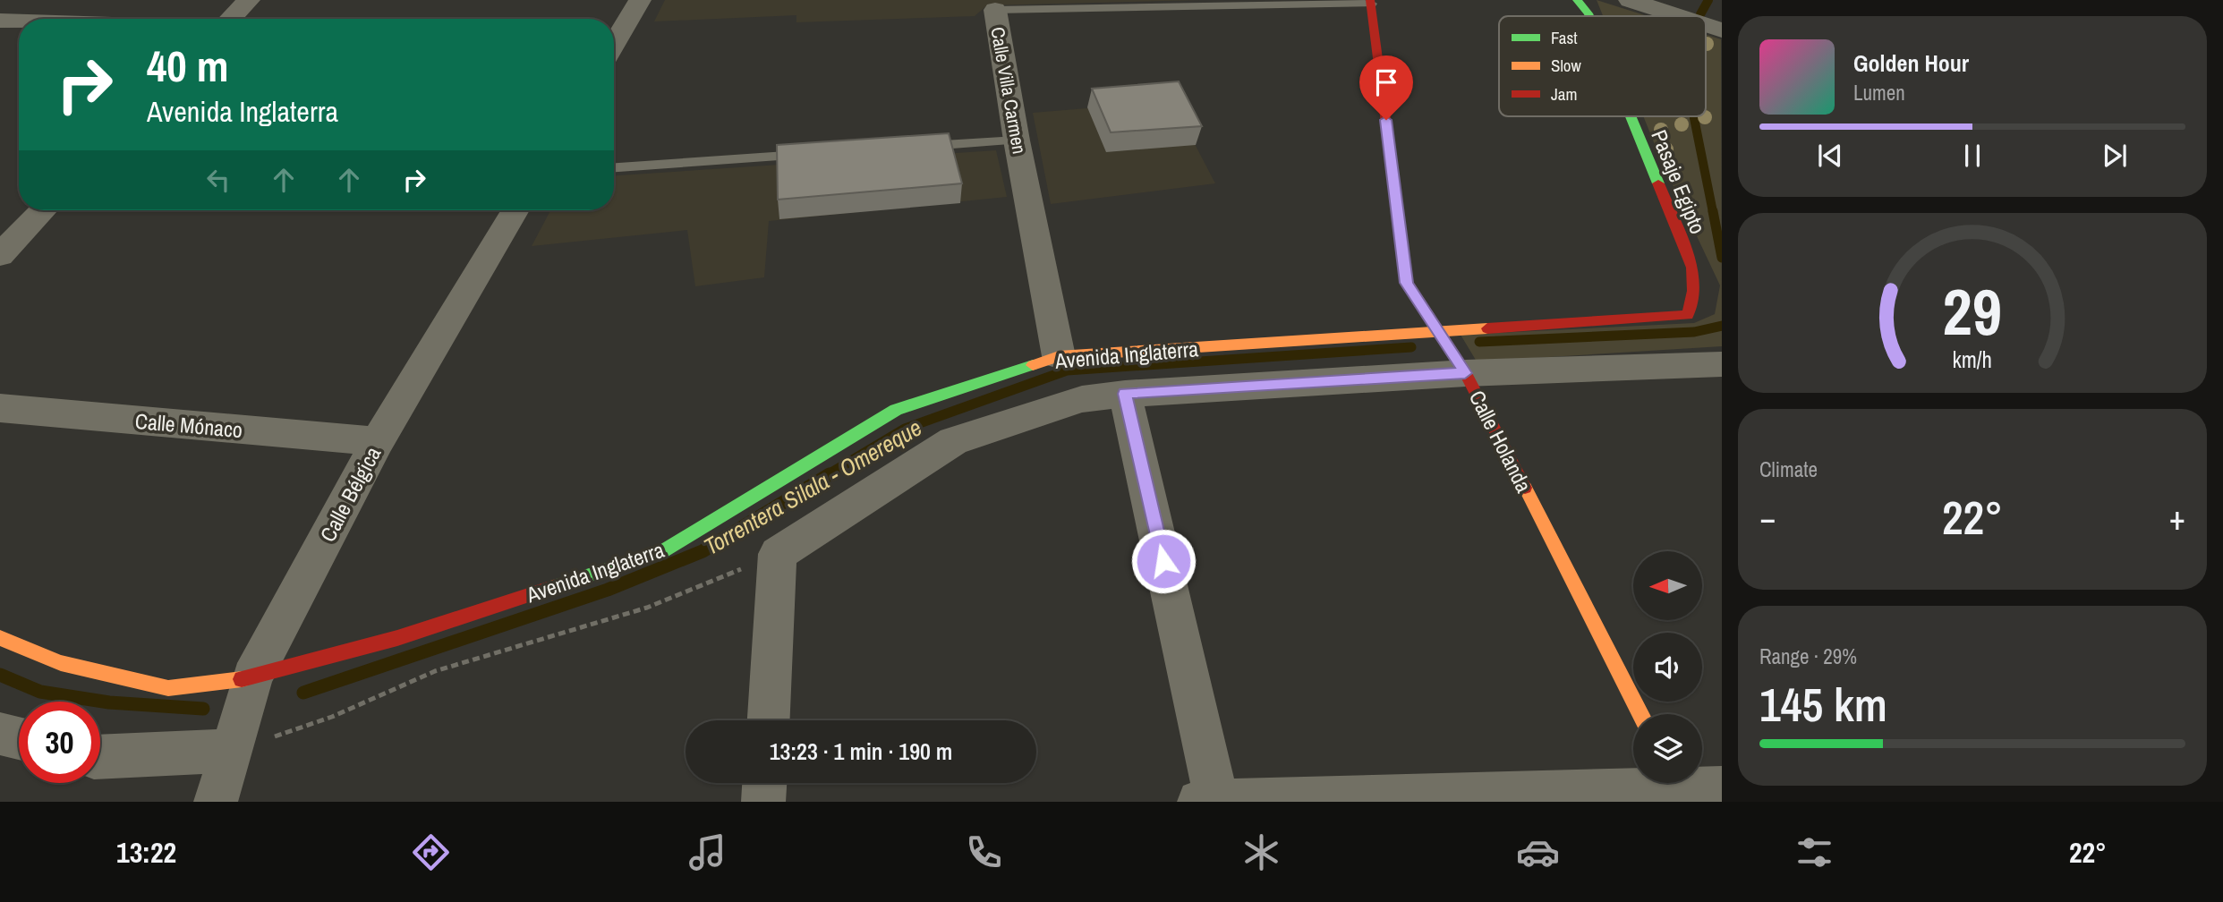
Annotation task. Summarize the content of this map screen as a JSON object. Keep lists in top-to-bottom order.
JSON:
{
  "streets": {
    "street": [
      "Calle Villa Carmen",
      "Pasaje Egipto",
      "Avenida Inglaterra",
      "Calle Mónaco",
      "Calle Holanda",
      "Calle Bélgica"
    ]
  },
  "crossings": [
    ["Calle Villa Carmen", "Avenida Inglaterra"],
    ["Calle Villa Carmen", "Calle Holanda"],
    ["Pasaje Egipto", "Avenida Inglaterra"],
    ["Avenida Inglaterra", "Calle Holanda"],
    ["Avenida Inglaterra", "Calle Bélgica"],
    ["Calle Mónaco", "Calle Bélgica"]
  ],
  "water": ["Torrentera Silala - Omereque"],
  "legend": ["Fast", "Slow", "Jam"],
  "north": "left",
  "page": {
    "turn": ["40 m", "Avenida Inglaterra"],
    "song": ["Golden Hour", "Lumen"],
    "tile": [
      "Climate",
      ["Range · 29%", "145 km"]
    ],
    "heat": ["−", "22°", "+"],
    "limit": "30",
    "trip": "13:23 · 1 min · 190 m",
    "tabs": ["13:22", "22°"],
    "gauge": ["29", "km/h"]
  }
}
